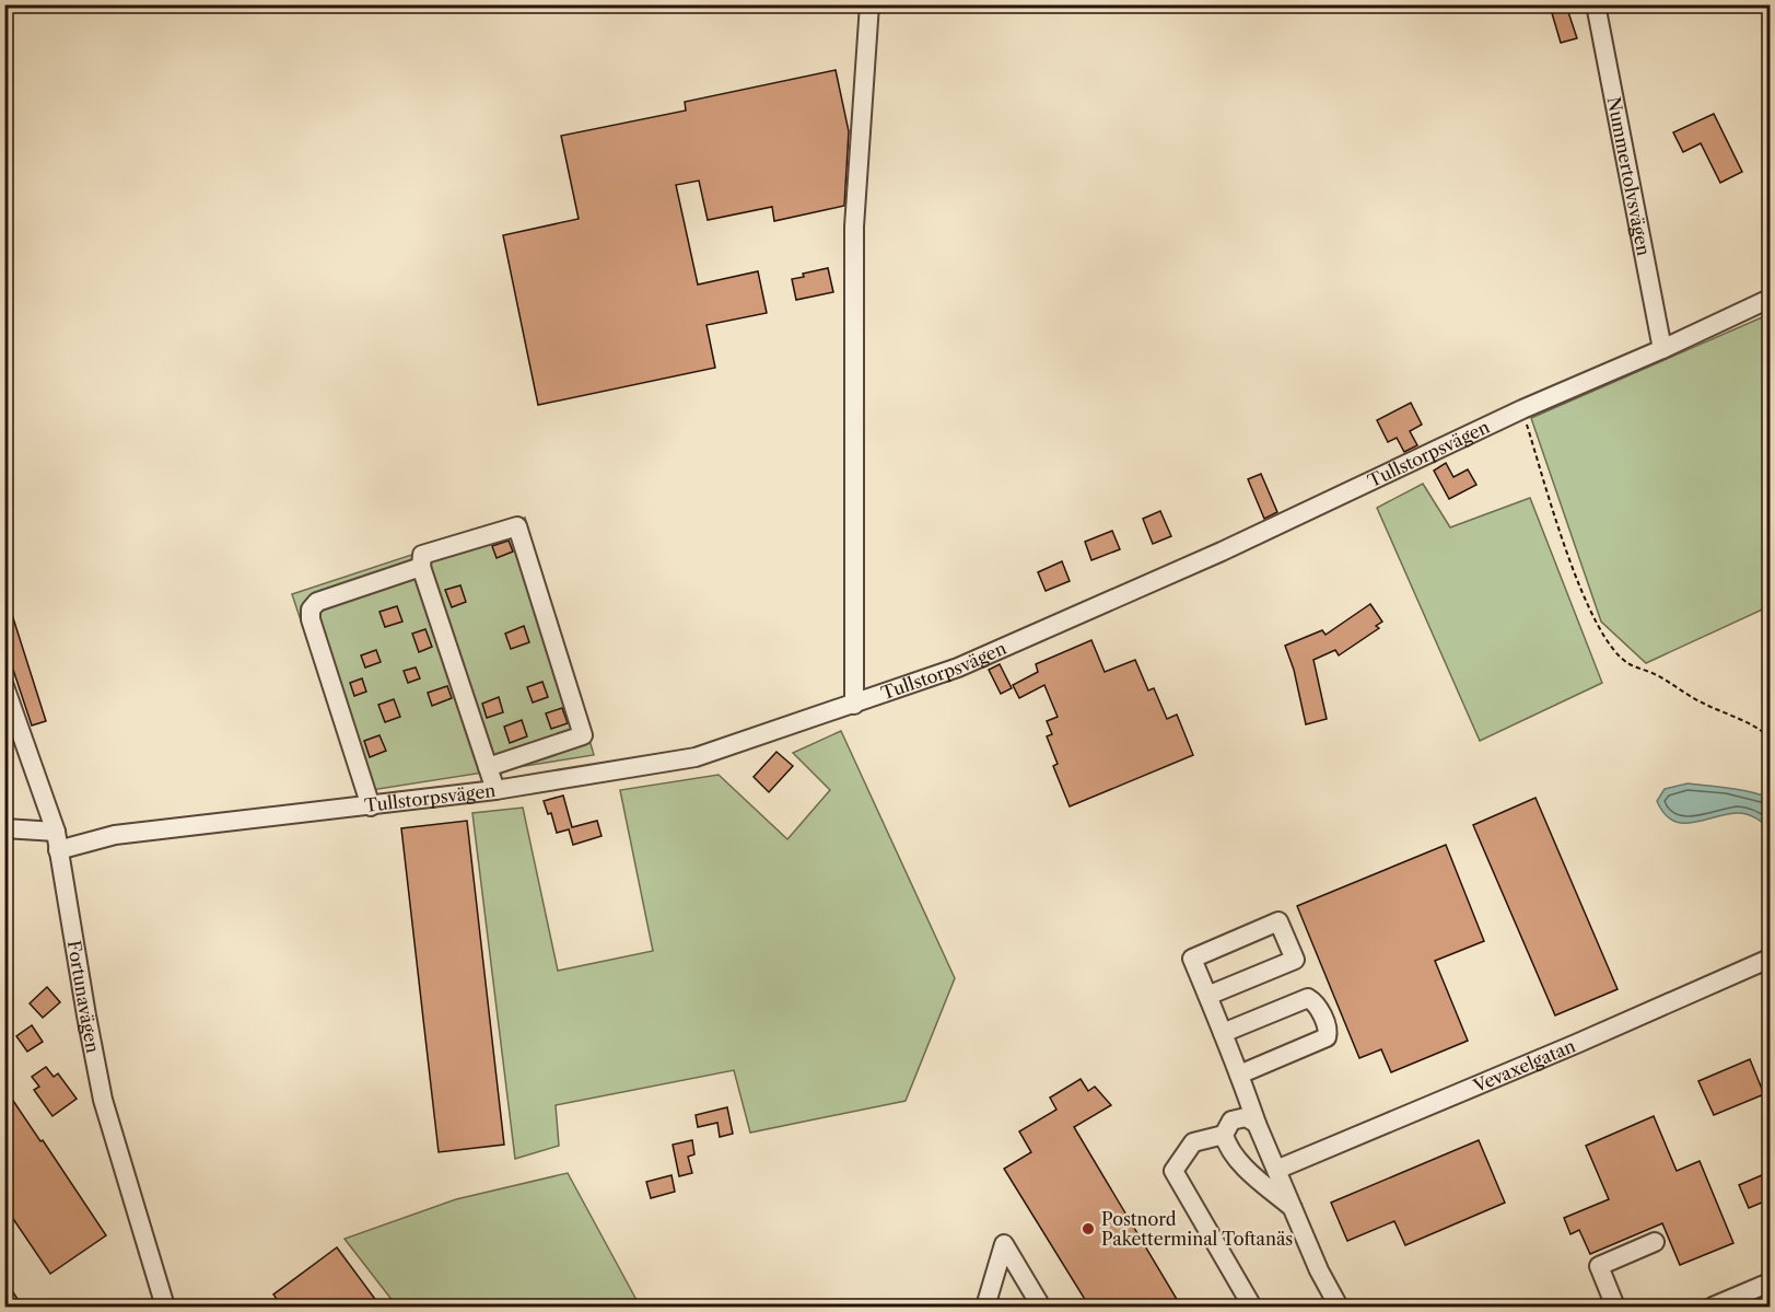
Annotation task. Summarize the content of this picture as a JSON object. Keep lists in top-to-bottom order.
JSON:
{
  "streets": {
    "street": [
      "Nummertolvsvägen",
      "Tullstorpsvägen",
      "Fortunavägen",
      "Vevaxelgatan"
    ]
  },
  "crossings": [
    ["Nummertolvsvägen", "Tullstorpsvägen"],
    ["Tullstorpsvägen", "Fortunavägen"]
  ],
  "places": ["Postnord Paketterminal Toftanäs"]
}
